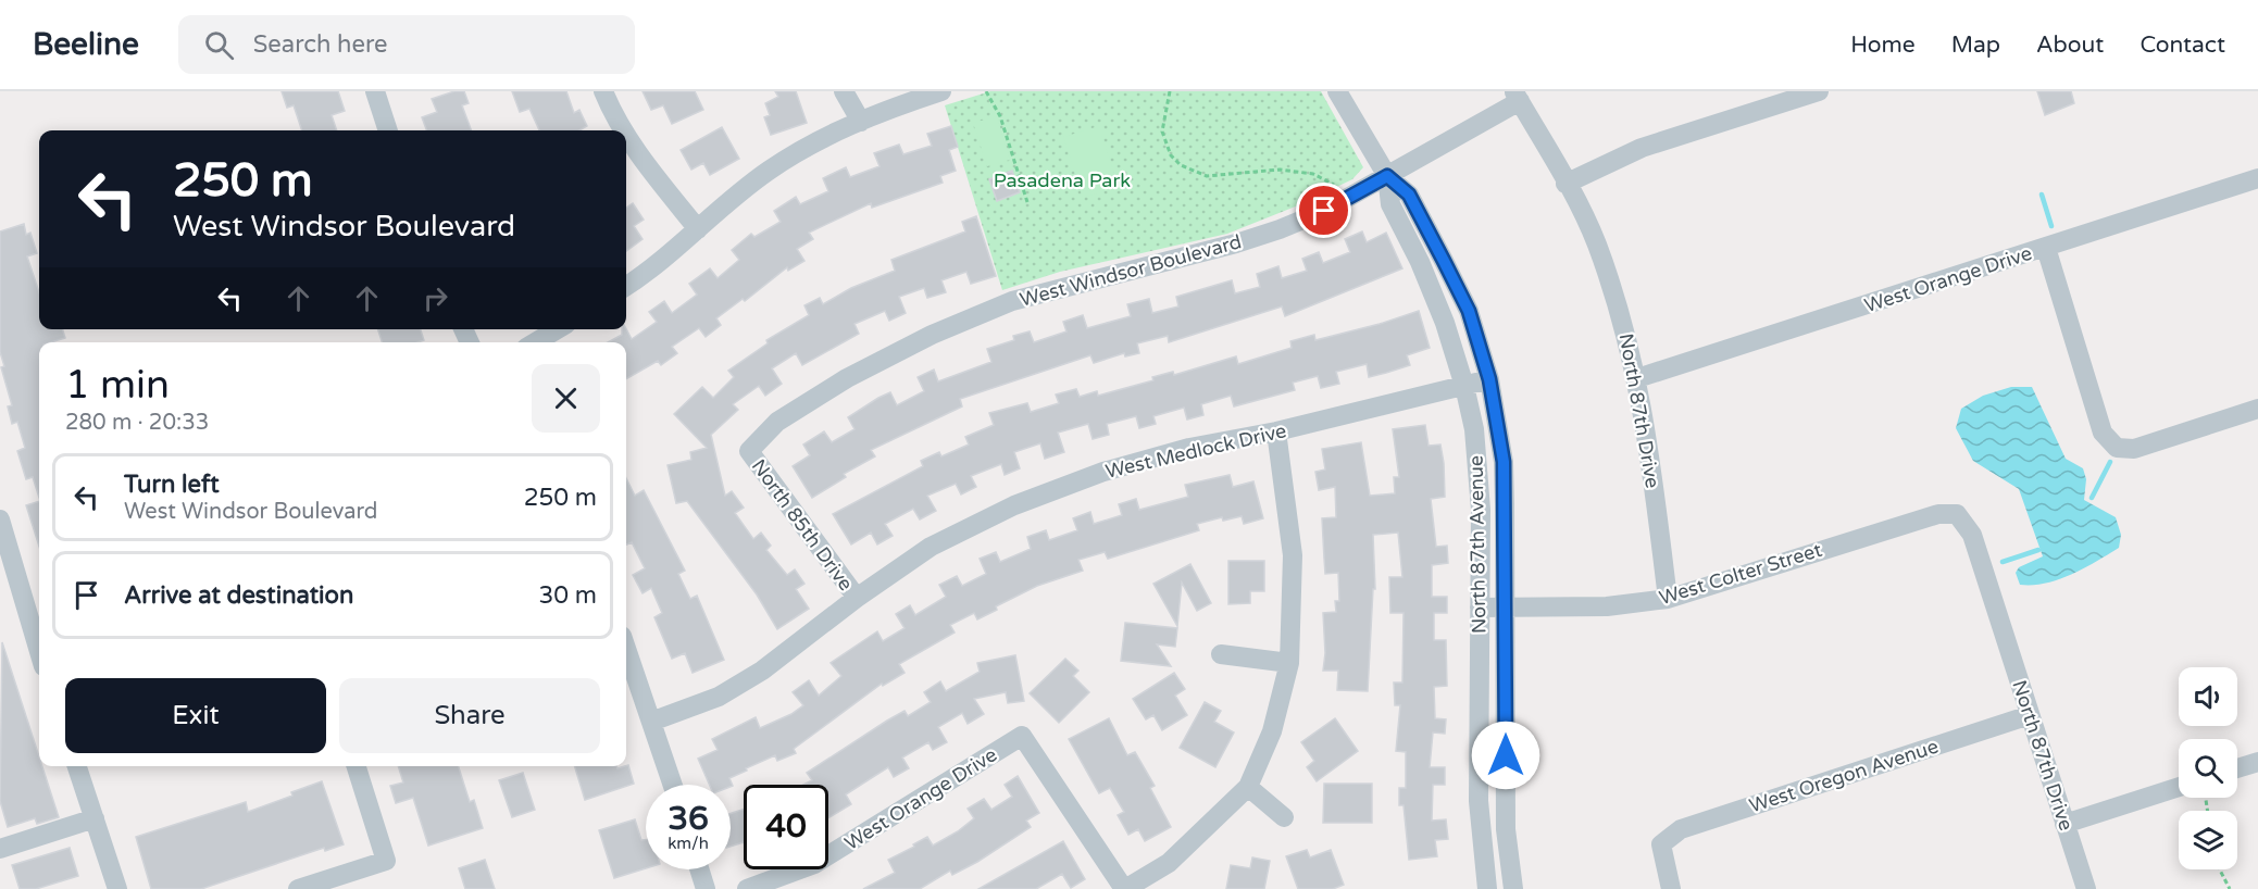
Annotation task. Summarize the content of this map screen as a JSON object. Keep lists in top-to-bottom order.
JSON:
{
  "streets": {
    "street": [
      "West Windsor Boulevard",
      "West Orange Drive",
      "North 87th Drive",
      "West Medlock Drive",
      "North 85th Drive",
      "North 87th Avenue",
      "West Colter Street",
      "West Oregon Avenue"
    ]
  },
  "crossings": [
    ["West Windsor Boulevard", "North 87th Drive"],
    ["West Windsor Boulevard", "North 85th Drive"],
    ["West Windsor Boulevard", "North 87th Avenue"],
    ["West Orange Drive", "North 87th Drive"],
    ["North 87th Drive", "West Colter Street"],
    ["North 87th Drive", "West Oregon Avenue"],
    ["West Medlock Drive", "North 85th Drive"],
    ["West Medlock Drive", "North 87th Avenue"],
    ["North 87th Avenue", "West Colter Street"]
  ],
  "parks": ["Pasadena Park"],
  "page": {
    "header": "Beeline",
    "search": "Search here",
    "nav": [
      "Home",
      "Map",
      "About",
      "Contact"
    ],
    "turn": ["250 m", "West Windsor Boulevard"],
    "heading": ["1 min", "280 m · 20:33"],
    "list": [
      {
        "name": "Turn left",
        "note": "West Windsor Boulevard",
        "value": "250 m"
      },
      {
        "name": "Arrive at destination",
        "value": "30 m"
      }
    ],
    "buttons": ["Exit", "Share"],
    "speed": "36 km/h",
    "limit": "40"
  }
}
